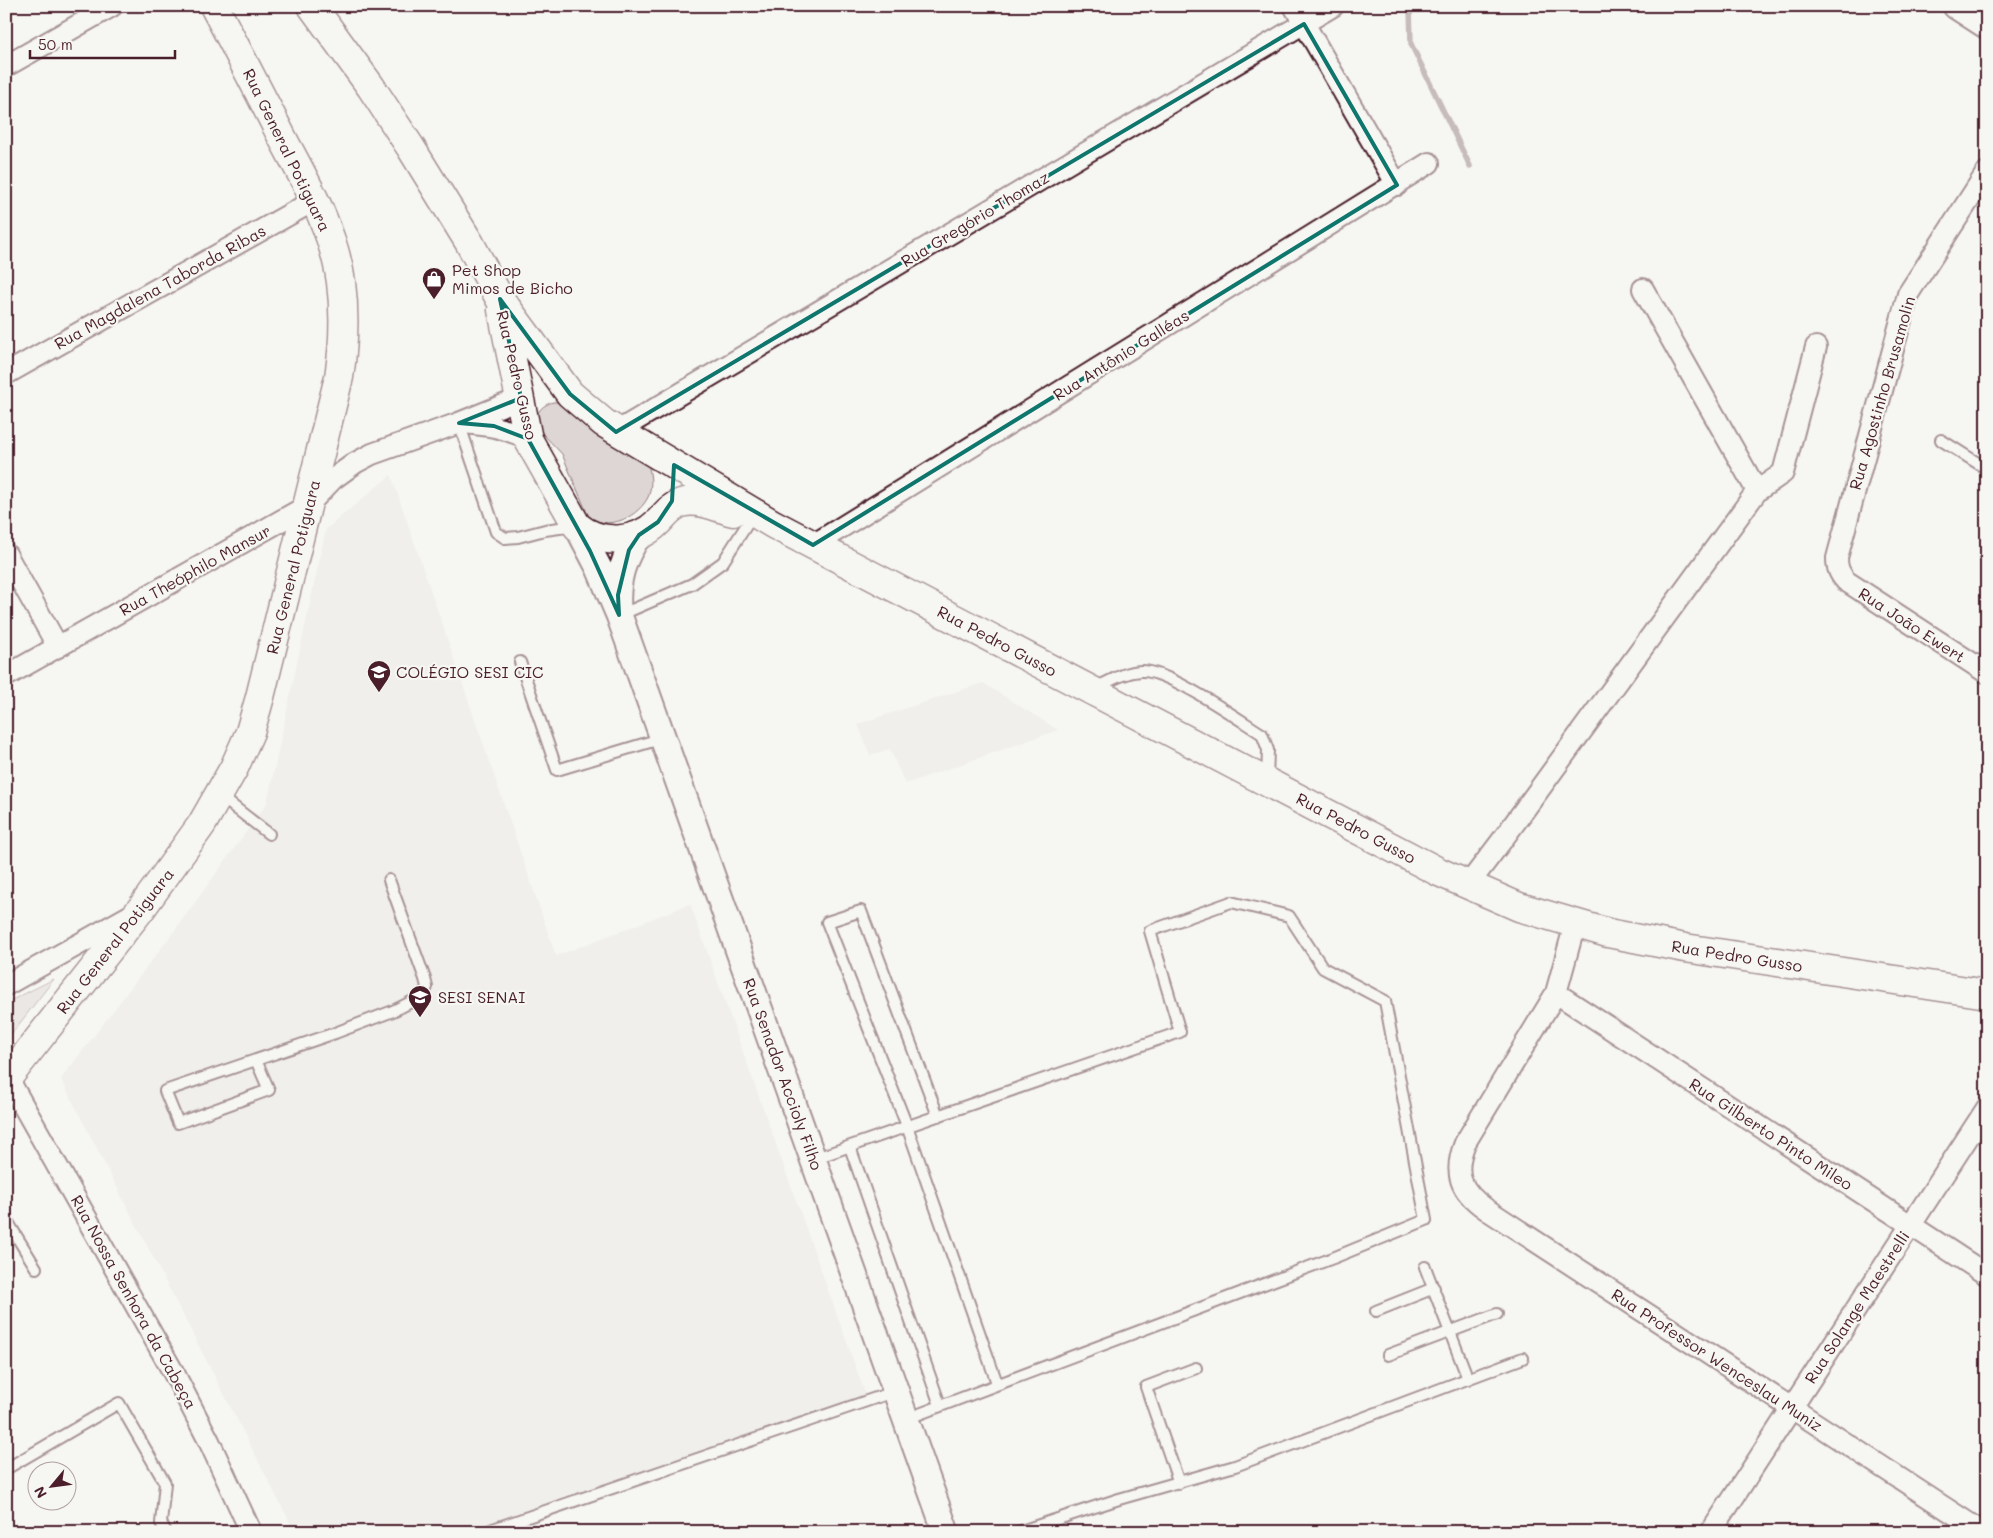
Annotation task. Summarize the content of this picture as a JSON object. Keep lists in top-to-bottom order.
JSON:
{
  "streets": {
    "main road": ["Rua General Potiguara", "Rua Pedro Gusso"],
    "street": [
      "Rua Gregório Thomaz",
      "Rua Magdalena Taborda Ribas",
      "Rua Antônio Galléas",
      "Rua Agostinho Brusamolin",
      "Rua Theóphilo Mansur",
      "Rua João Ewert",
      "Rua Senador Accioly Filho",
      "Rua Gilberto Pinto Mileo",
      "Rua Nossa Senhora da Cabeça",
      "Rua Solange Maestrelli",
      "Rua Professor Wenceslau Muniz"
    ]
  },
  "crossings": [
    ["Rua General Potiguara", "Rua Magdalena Taborda Ribas"],
    ["Rua General Potiguara", "Rua Theóphilo Mansur"],
    ["Rua General Potiguara", "Rua Nossa Senhora da Cabeça"],
    ["Rua Gregório Thomaz", "Rua Pedro Gusso"],
    ["Rua Antônio Galléas", "Rua Pedro Gusso"],
    ["Rua Pedro Gusso", "Rua Theóphilo Mansur"],
    ["Rua Pedro Gusso", "Rua Senador Accioly Filho"],
    ["Rua Agostinho Brusamolin", "Rua João Ewert"],
    ["Rua Gilberto Pinto Mileo", "Rua Solange Maestrelli"],
    ["Rua Gilberto Pinto Mileo", "Rua Professor Wenceslau Muniz"],
    ["Rua Solange Maestrelli", "Rua Professor Wenceslau Muniz"]
  ],
  "places": {
    "shop": ["Pet Shop Mimos de Bicho"],
    "school or university": ["COLÉGIO SESI CIC", "SESI SENAI"]
  },
  "scale_bar": "50 m",
  "north": "bottom left"
}
